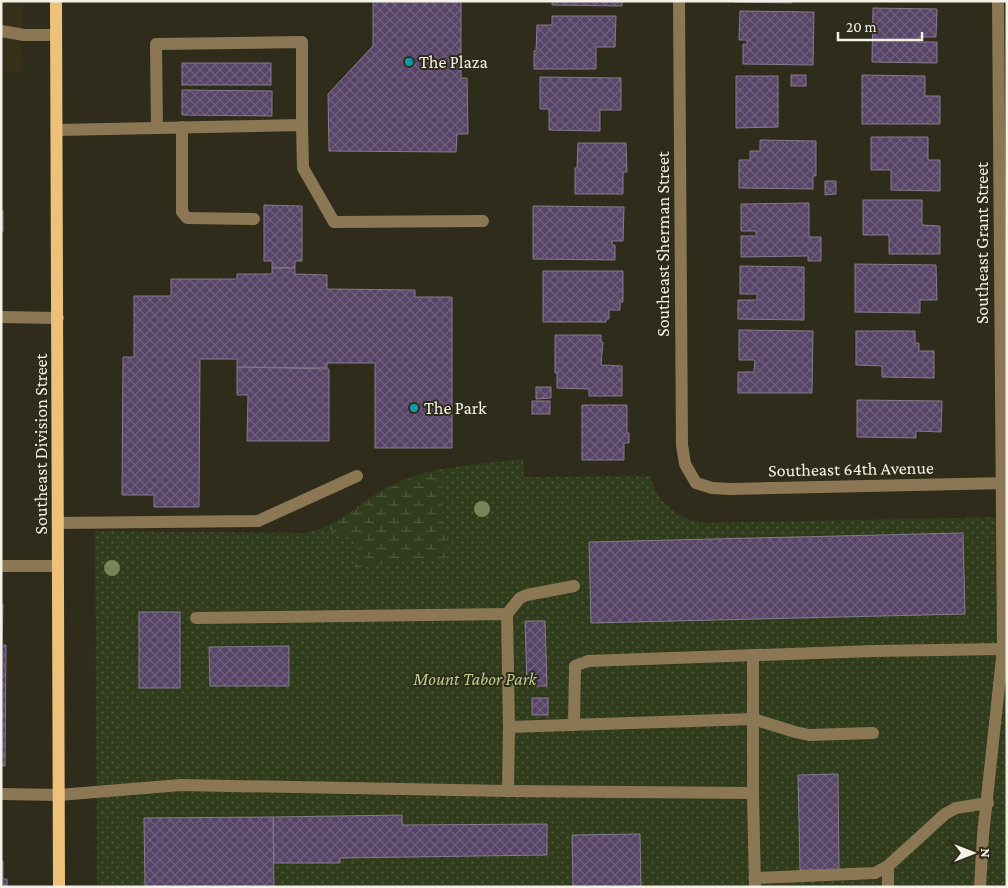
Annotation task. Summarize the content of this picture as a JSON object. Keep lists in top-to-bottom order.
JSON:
{
  "streets": {
    "main road": ["Southeast Division Street"],
    "street": ["Southeast Grant Street", "Southeast Sherman Street", "Southeast 64th Avenue"]
  },
  "crossings": [
    ["Southeast Grant Street", "Southeast 64th Avenue"],
    ["Southeast Sherman Street", "Southeast 64th Avenue"]
  ],
  "parks": ["Mount Tabor Park"],
  "places": ["The Plaza", "The Park"],
  "scale_bar": "20 m",
  "north": "right"
}
